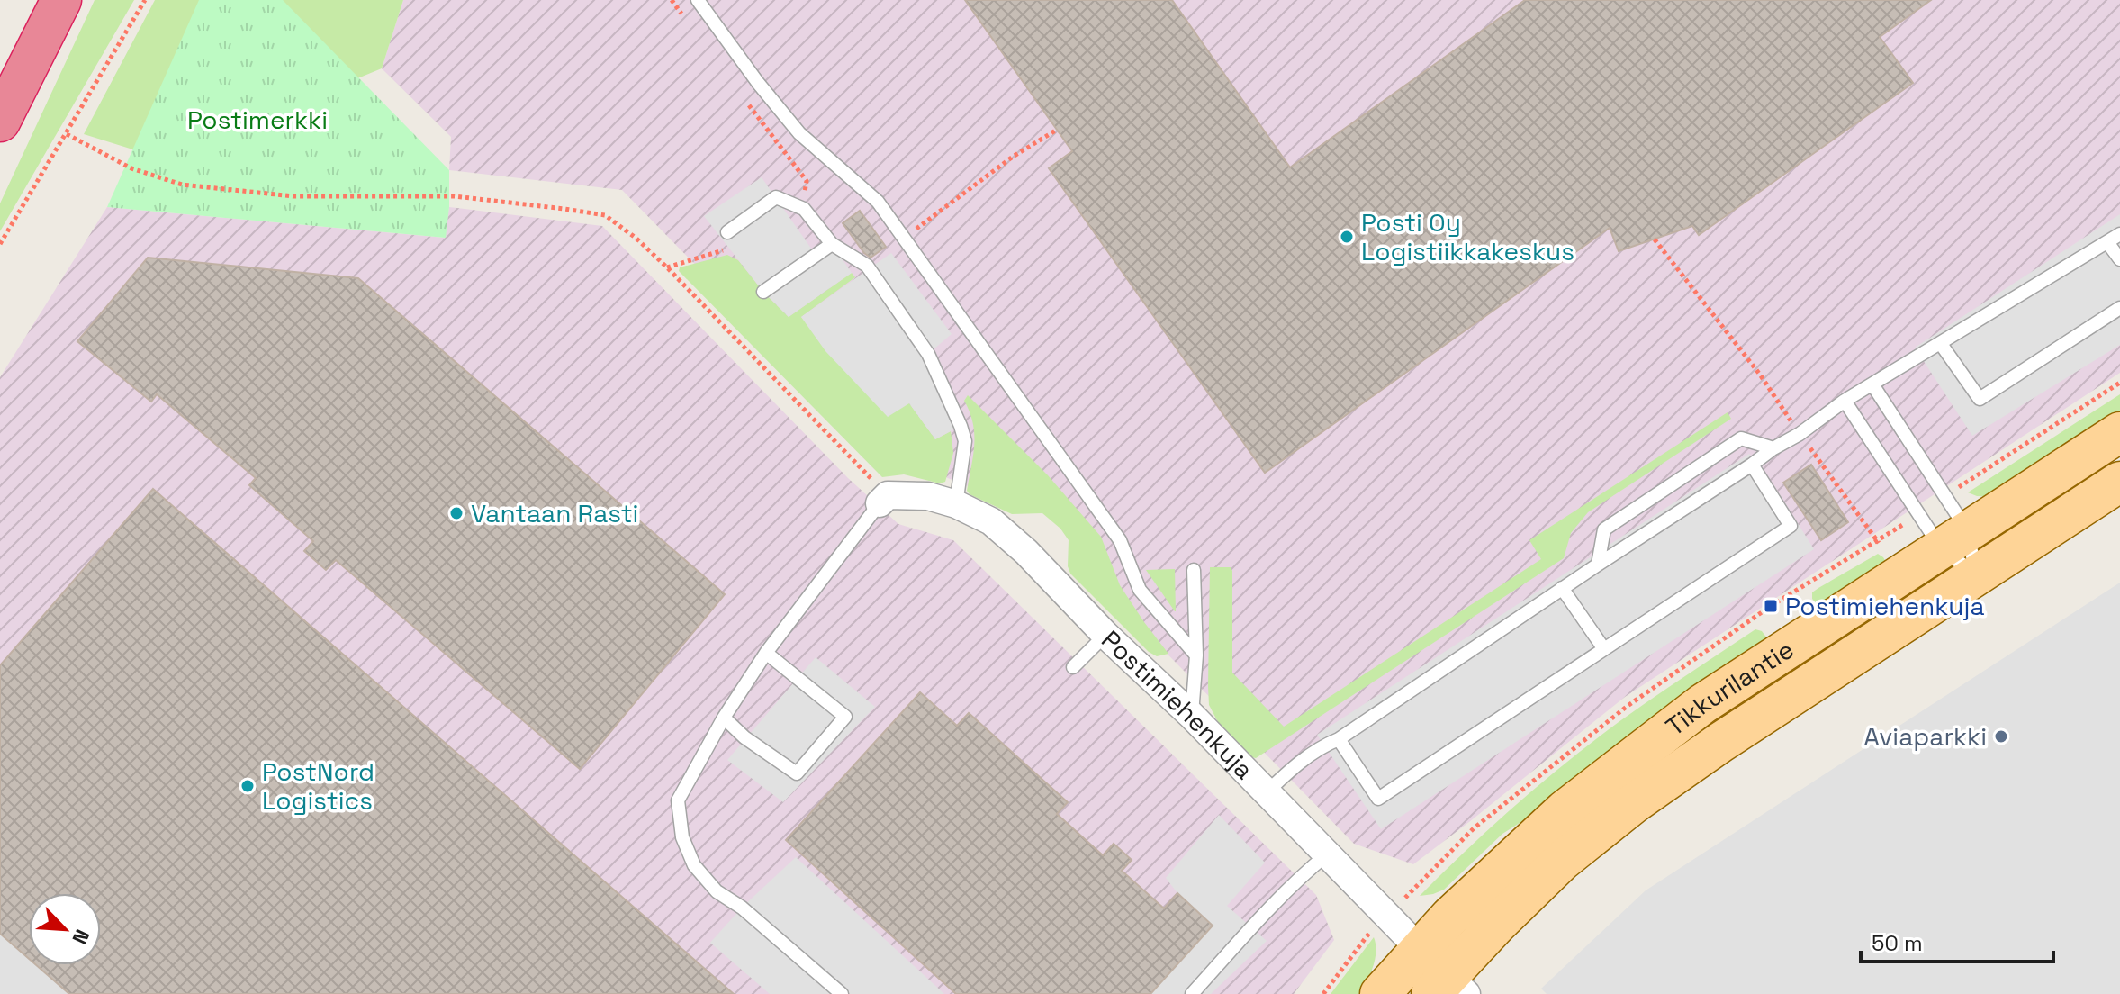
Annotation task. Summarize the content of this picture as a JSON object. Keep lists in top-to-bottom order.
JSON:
{
  "streets": {
    "main road": ["Tikkurilantie"],
    "street": ["Postimiehenkuja"]
  },
  "crossings": [
    ["Tikkurilantie", "Postimiehenkuja"]
  ],
  "parks": ["Postimerkki"],
  "places": {
    "other": [
      "Posti Oy Logistiikkakeskus",
      "Vantaan Rasti",
      "Aviaparkki",
      "PostNord Logistics"
    ],
    "transit": ["Postimiehenkuja"]
  },
  "scale_bar": "50 m",
  "north": "bottom right"
}
